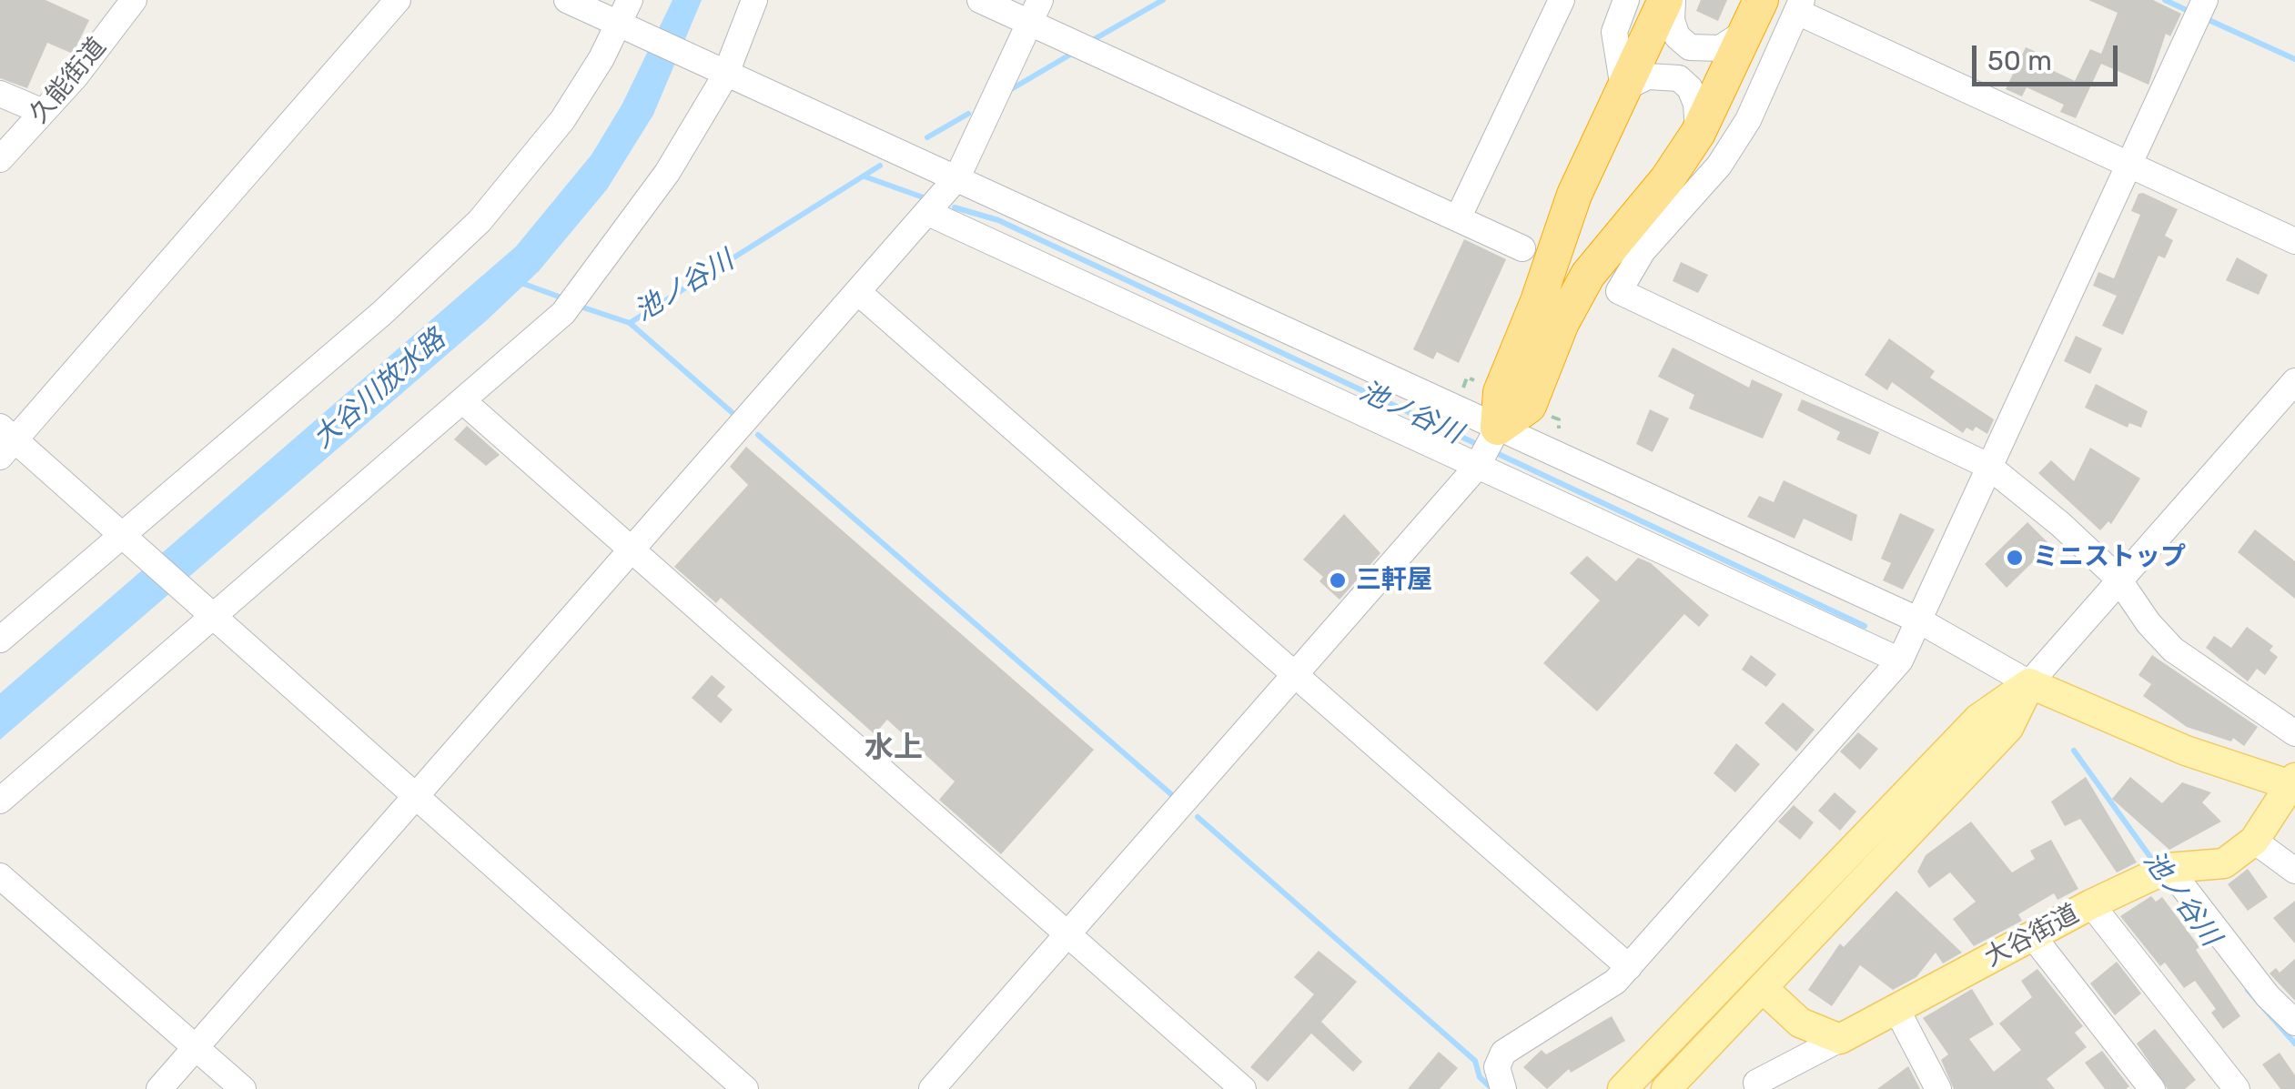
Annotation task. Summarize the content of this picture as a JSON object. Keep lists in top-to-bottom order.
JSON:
{
  "streets": {
    "main road": ["大谷街道"],
    "street": ["久能街道"]
  },
  "districts": ["水上"],
  "water": ["池ノ谷川", "大谷川放水路"],
  "places": ["ミニストップ", "三軒屋"],
  "scale_bar": "50 m"
}
